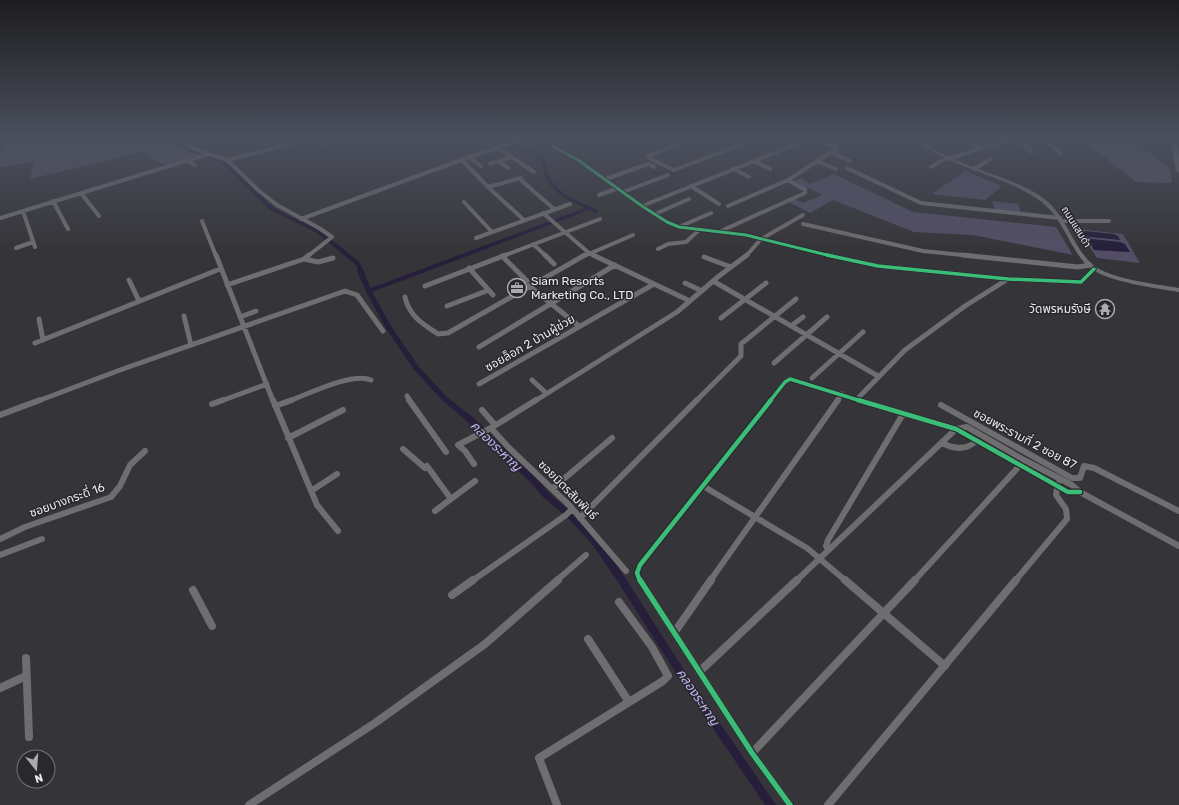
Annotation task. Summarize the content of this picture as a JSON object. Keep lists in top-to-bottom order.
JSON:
{
  "streets": {
    "street": [
      "ถนนแสมดำ",
      "ซอยล็อก 2 บ้านผู้ช่วย",
      "ซอยพระรามที่ 2 ซอย 87",
      "ซอยมิตรสัมพันธ์",
      "ซอยบางกระดี่ 16"
    ]
  },
  "water": ["คลองระหาญ"],
  "places": {
    "office": ["Siam Resorts Marketing Co., LTD"],
    "temple": ["วัดพรหมรังษี"]
  },
  "north": "bottom"
}
